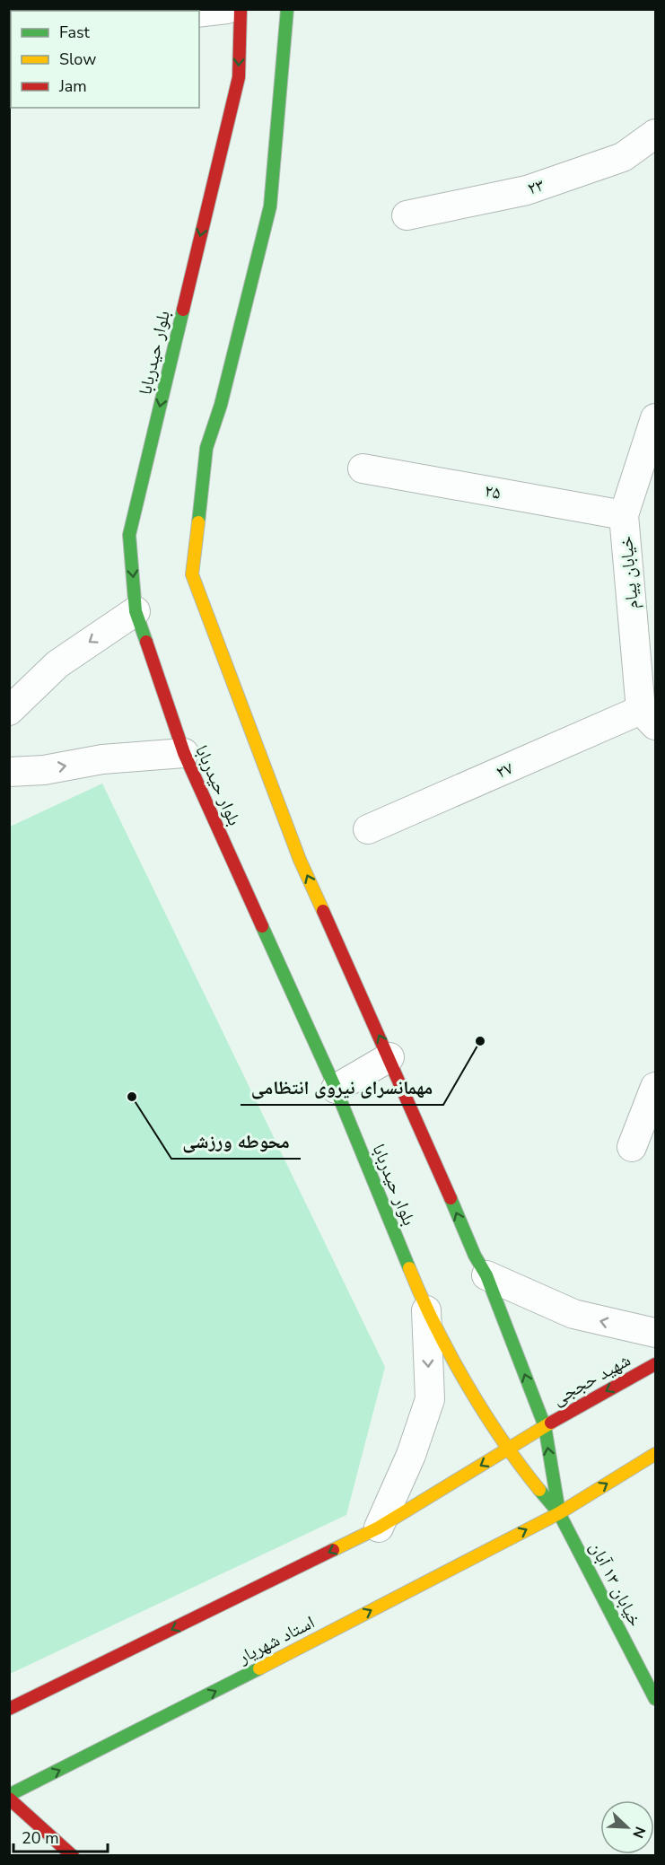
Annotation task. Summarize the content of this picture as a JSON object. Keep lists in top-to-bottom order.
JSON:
{
  "streets": {
    "street": [
      "۲۳",
      "بلوار حیدربابا",
      "۲۵",
      "خیابان پیام",
      "۲۷",
      "شهید حججی",
      "خیابان ۱۳ آبان",
      "استاد شهریار"
    ]
  },
  "crossings": [
    ["بلوار حیدربابا", "خیابان ۱۳ آبان"],
    ["بلوار حیدربابا", "استاد شهریار"],
    ["۲۵", "خیابان پیام"],
    ["خیابان پیام", "۲۷"],
    ["خیابان ۱۳ آبان", "استاد شهریار"]
  ],
  "places": ["مهمانسرای نیروی انتظامی", "محوطه ورزشی"],
  "legend": ["Fast", "Slow", "Jam"],
  "scale_bar": "20 m",
  "north": "bottom right"
}
